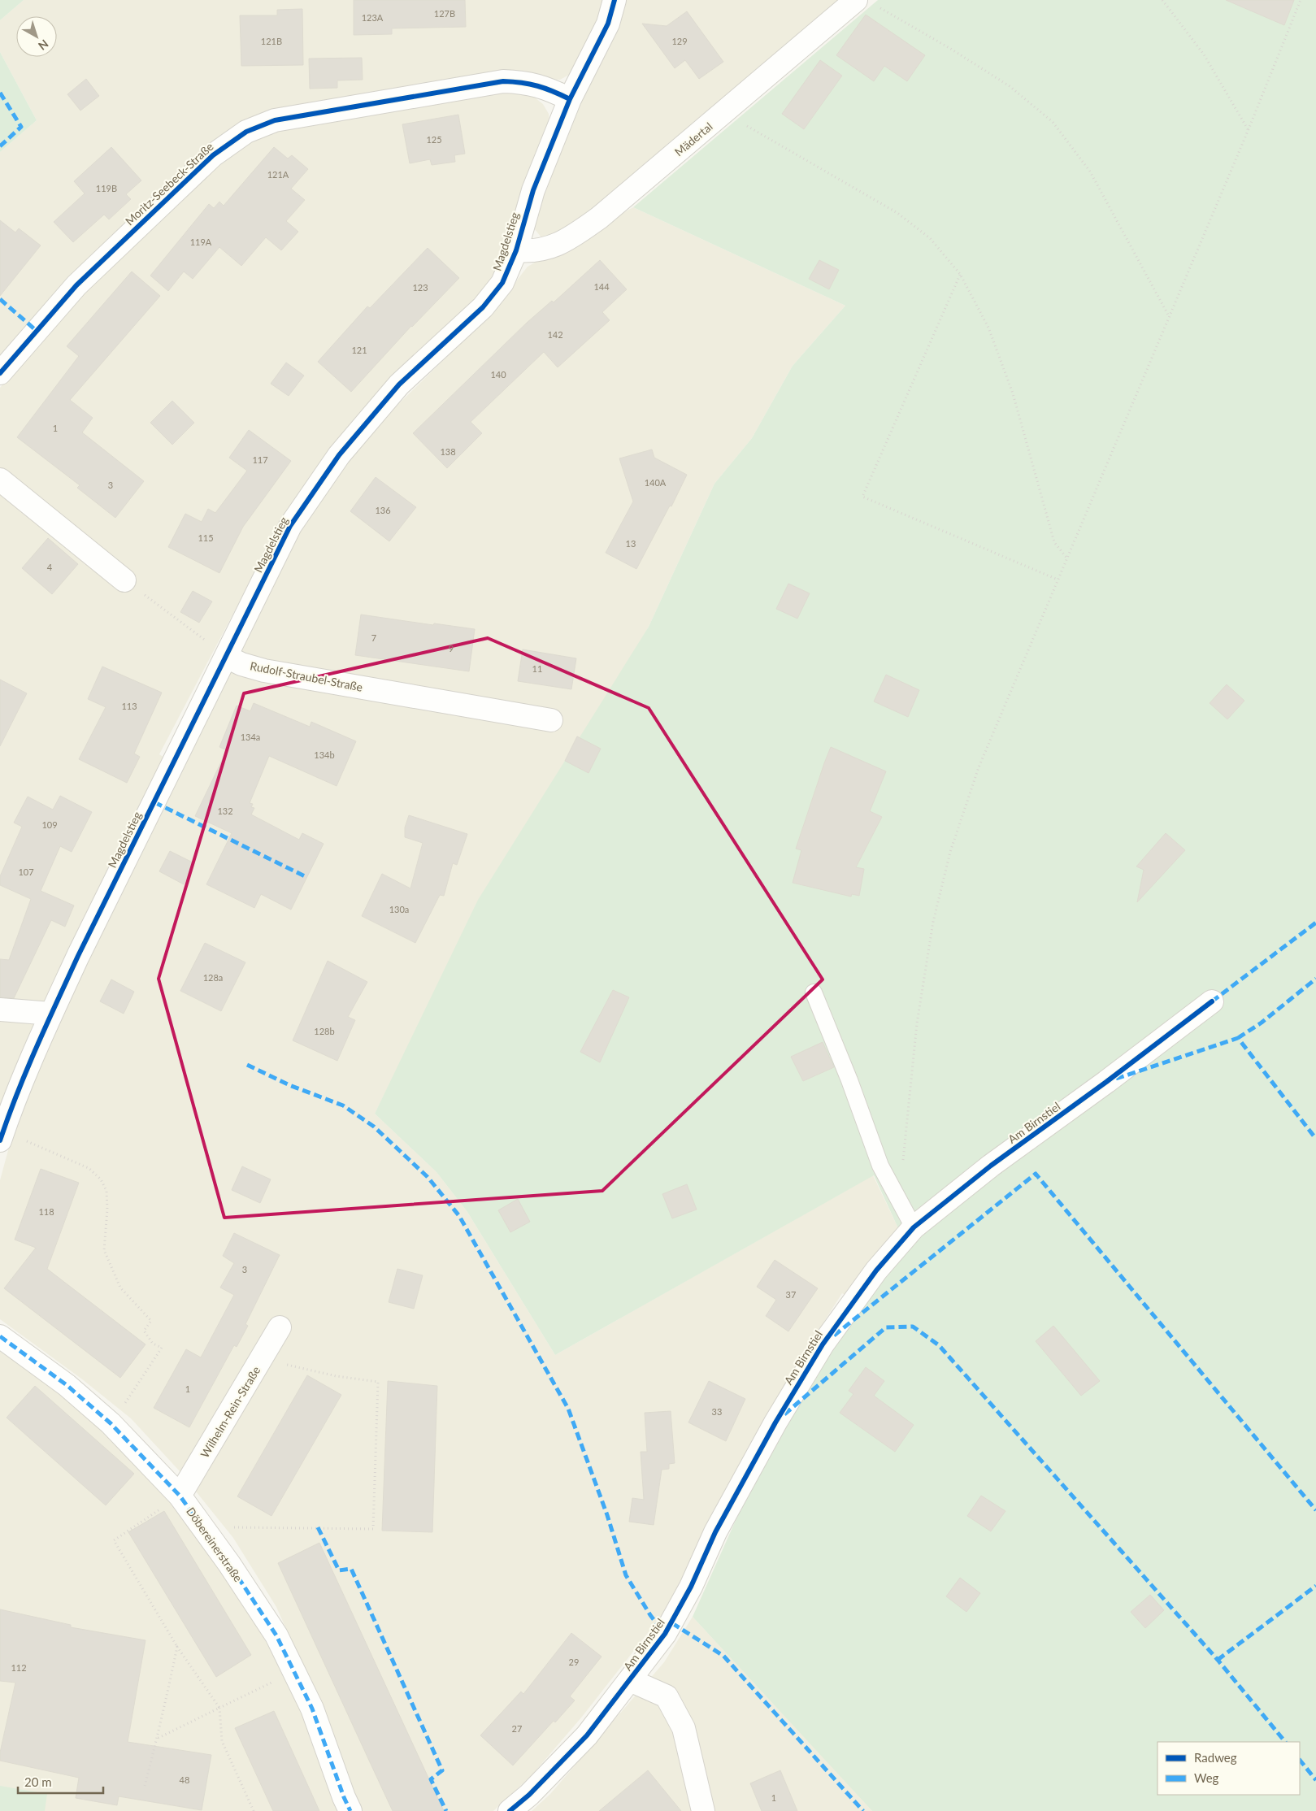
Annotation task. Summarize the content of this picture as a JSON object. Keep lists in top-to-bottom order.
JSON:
{
  "streets": {
    "street": [
      "Mädertal",
      "Moritz-Seebeck-Straße",
      "Magdelstieg",
      "Rudolf-Straubel-Straße",
      "Am Birnstiel",
      "Wilhelm-Rein-Straße",
      "Döbereinerstraße"
    ]
  },
  "crossings": [
    ["Mädertal", "Magdelstieg"],
    ["Moritz-Seebeck-Straße", "Magdelstieg"],
    ["Magdelstieg", "Rudolf-Straubel-Straße"],
    ["Wilhelm-Rein-Straße", "Döbereinerstraße"]
  ],
  "house_numbers": [
    "127B",
    "123A",
    "121B",
    "129",
    "125",
    "121A",
    "119B",
    "119A",
    "144",
    "123",
    "142",
    "121",
    "140",
    "1",
    "138",
    "117",
    "140A",
    "3",
    "136",
    "115",
    "13",
    "4",
    "7",
    "9",
    "11",
    "113",
    "134a",
    "134b",
    "132",
    "109",
    "107",
    "130a",
    "128a",
    "128b",
    "118",
    "3",
    "37",
    "1",
    "33",
    "29",
    "112",
    "27",
    "48",
    "1"
  ],
  "legend": ["Radweg", "Weg"],
  "scale_bar": "20 m",
  "north": "bottom right"
}
